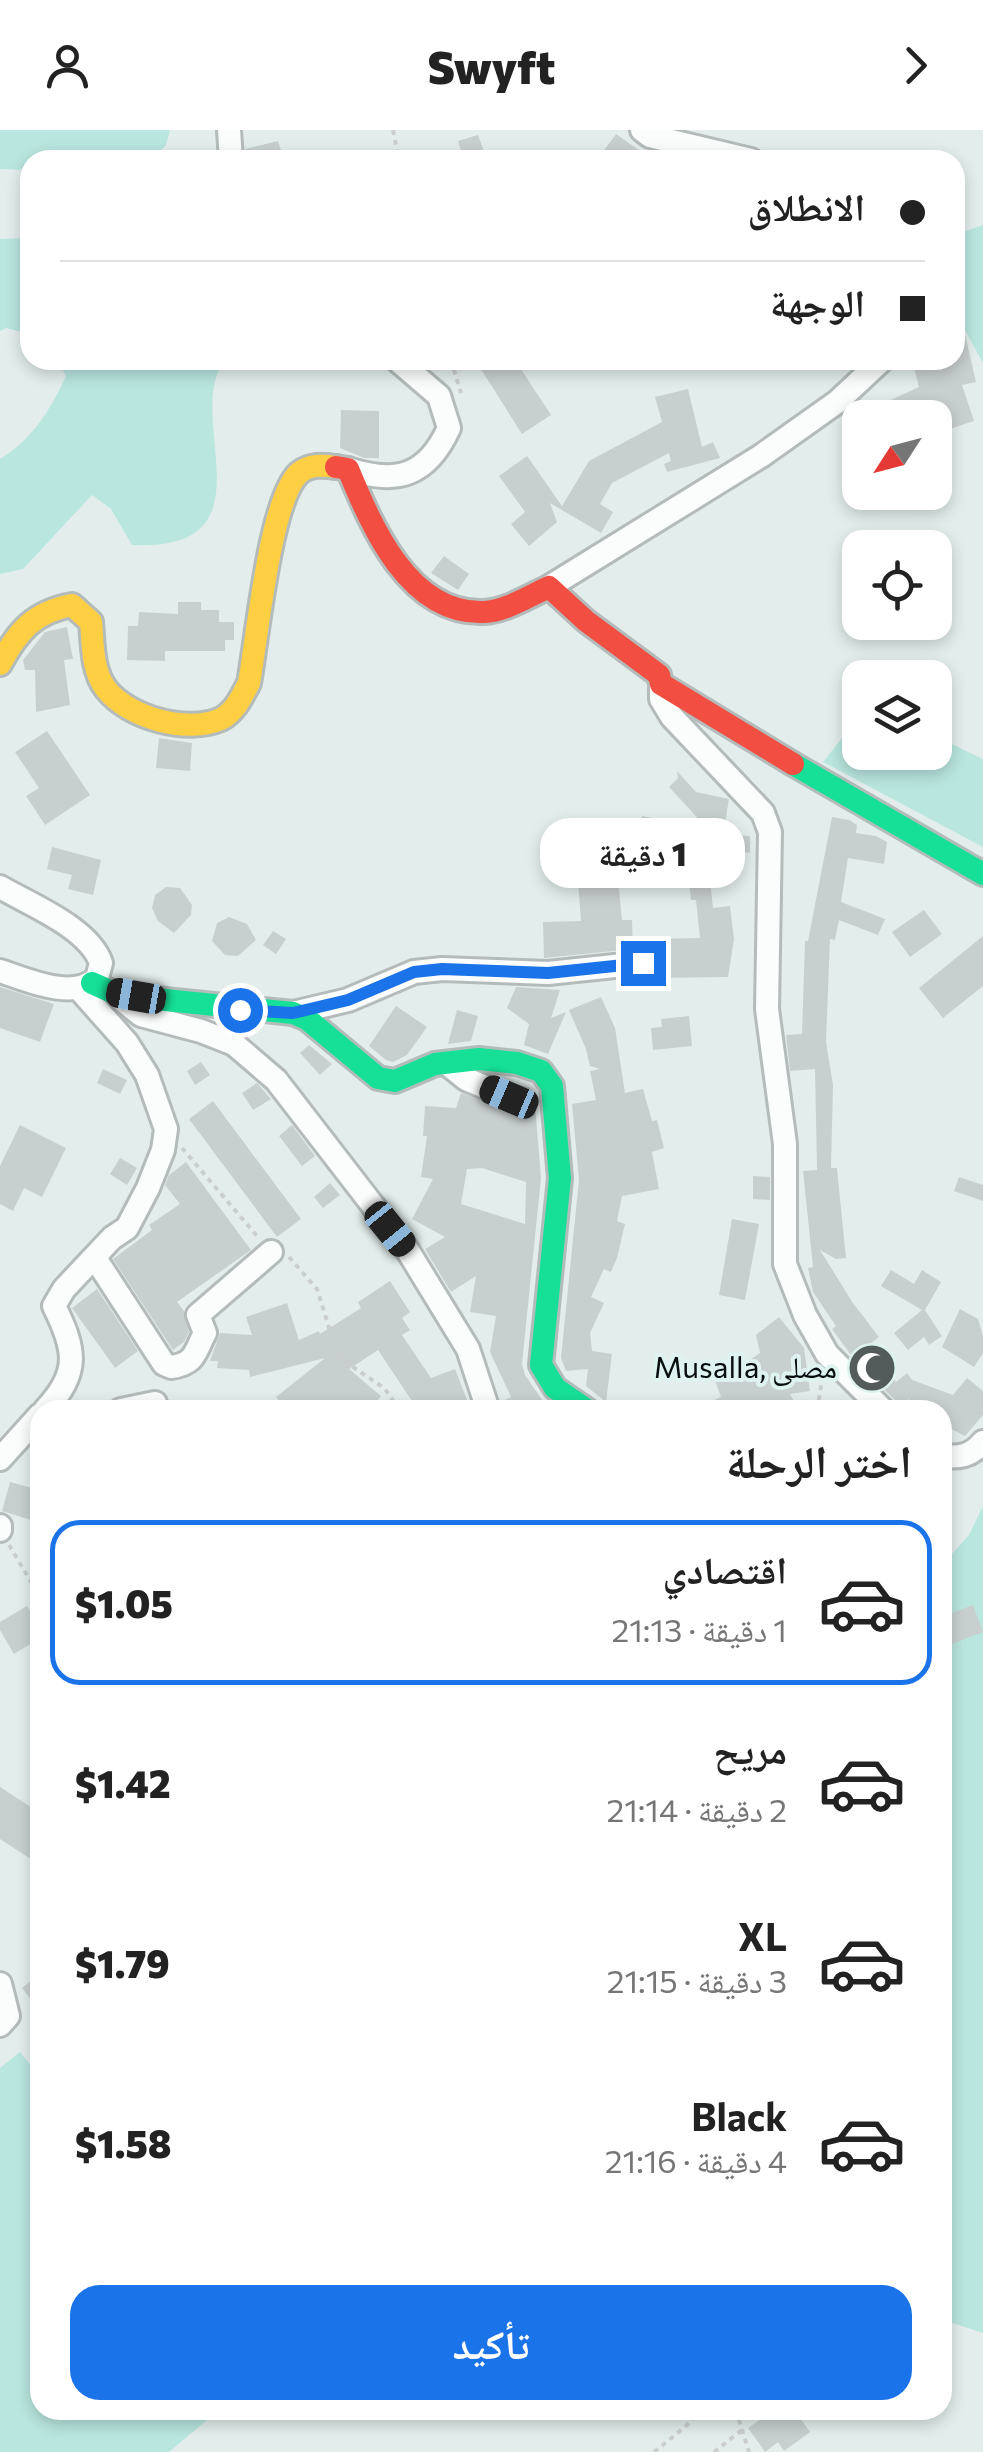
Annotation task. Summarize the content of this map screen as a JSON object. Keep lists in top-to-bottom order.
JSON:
{
  "places": {
    "mosque": ["Musalla, مصلى"]
  },
  "north": "bottom left",
  "page": {
    "header": "Swyft",
    "banner": ["الانطلاق", "الوجهة"],
    "bubble": "1 دقيقة",
    "heading": "اختر الرحلة",
    "list": [
      {
        "name": "اقتصادي",
        "note": "1 دقيقة · 21:13",
        "value": "$1.05"
      },
      {
        "name": "مريح",
        "note": "2 دقيقة · 21:14",
        "value": "$1.42"
      },
      {
        "name": "XL",
        "note": "3 دقيقة · 21:15",
        "value": "$1.79"
      },
      {
        "name": "Black",
        "note": "4 دقيقة · 21:16",
        "value": "$1.58"
      }
    ],
    "buttons": "تأكيد"
  }
}
